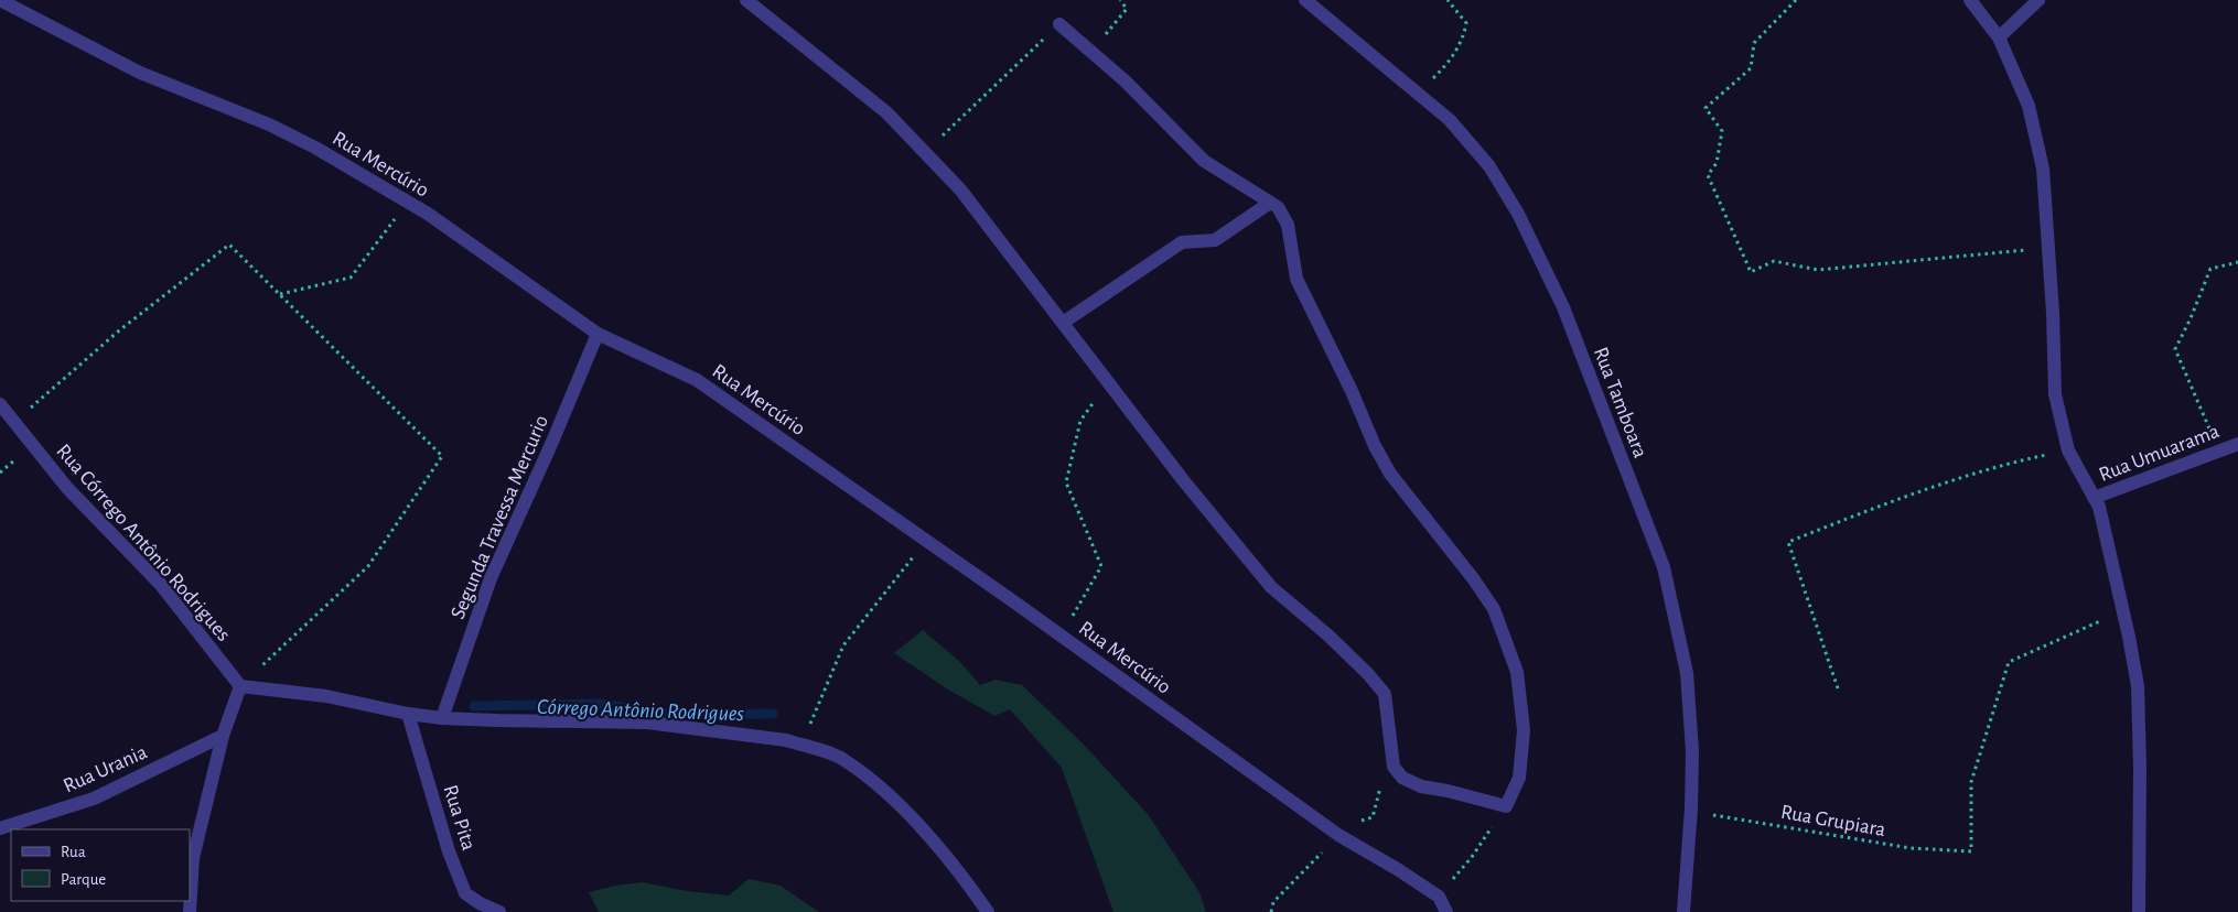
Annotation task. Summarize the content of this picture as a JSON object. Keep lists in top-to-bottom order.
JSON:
{
  "streets": {
    "street": [
      "Rua Mercúrio",
      "Rua Tamboara",
      "Rua Umuarama",
      "Segunda Travessa Mercurio",
      "Rua Córrego Antônio Rodrigues",
      "Rua Urania",
      "Rua Pita"
    ],
    "path": ["Rua Grupiara"]
  },
  "crossings": [
    ["Rua Mercúrio", "Segunda Travessa Mercurio"],
    ["Rua Tamboara", "Rua Grupiara"]
  ],
  "water": ["Córrego Antônio Rodrigues"],
  "legend": ["Rua", "Parque"]
}
